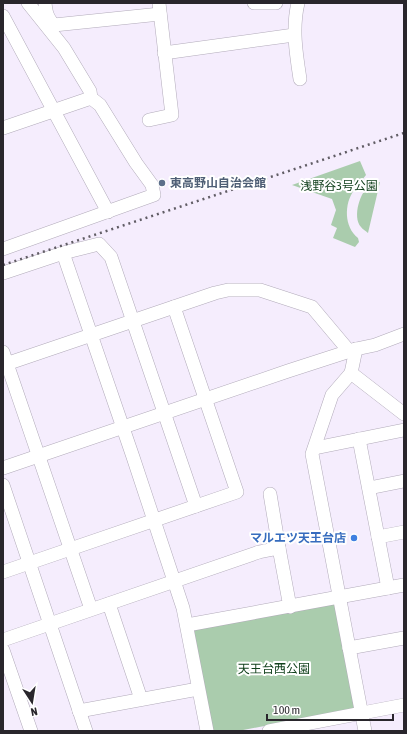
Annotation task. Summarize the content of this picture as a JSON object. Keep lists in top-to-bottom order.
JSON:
{
  "parks": ["浅野谷3号公園", "天王台西公園"],
  "places": ["東高野山自治会館", "マルエツ天王台店"],
  "scale_bar": "100 m",
  "north": "bottom"
}
